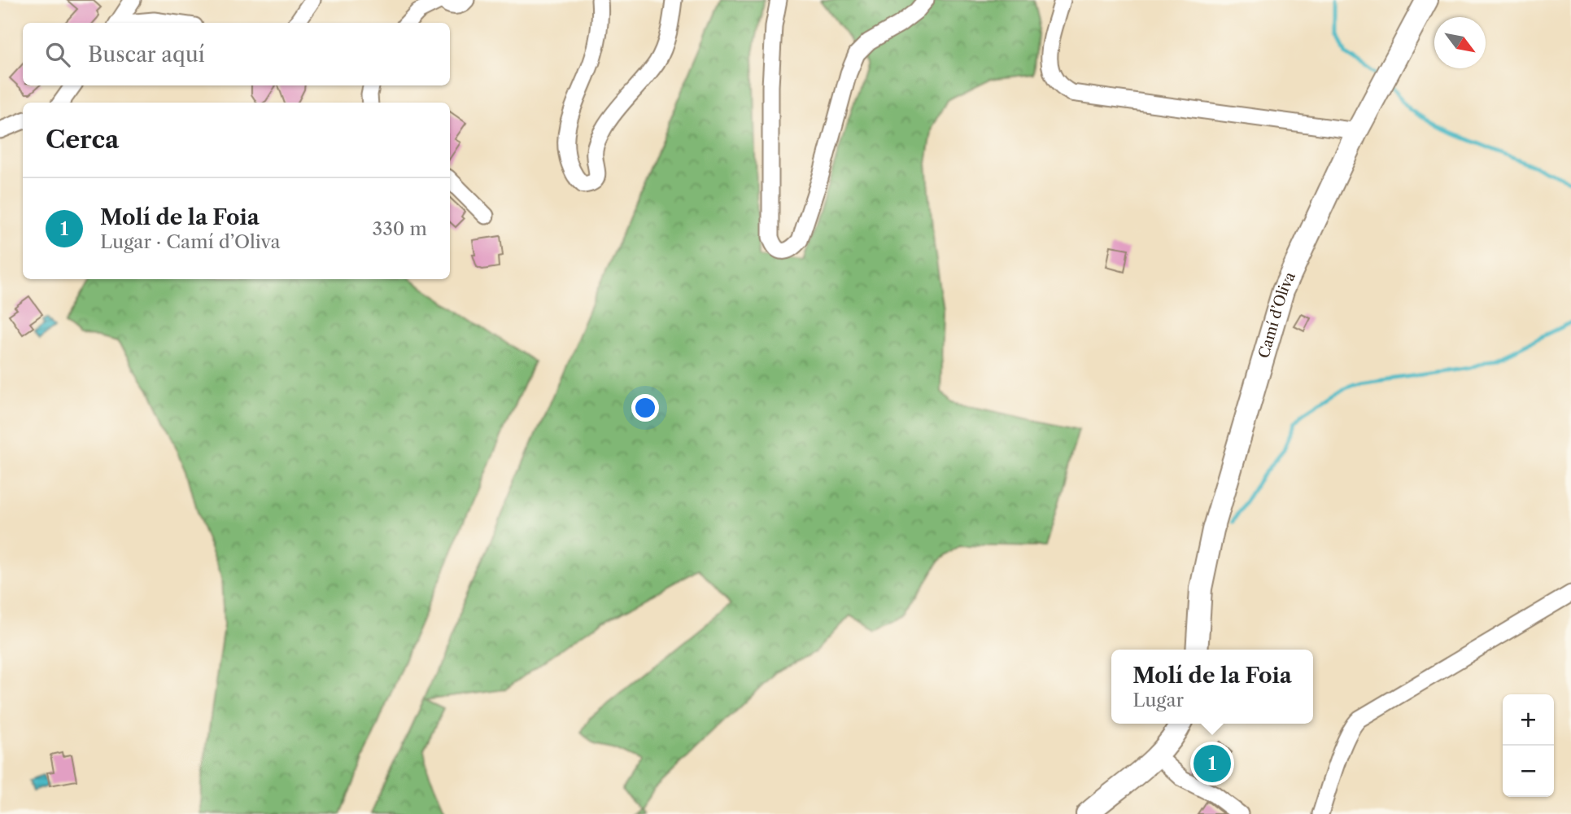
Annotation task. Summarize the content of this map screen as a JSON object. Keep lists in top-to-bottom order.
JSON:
{
  "streets": {
    "street": ["Camí d’Oliva"]
  },
  "north": "bottom right",
  "page": {
    "search": "Buscar aquí",
    "heading": "Cerca",
    "list": [
      {
        "mark": "1",
        "name": "Molí de la Foia",
        "note": "Lugar · Camí d’Oliva",
        "value": "330 m"
      }
    ],
    "popup": ["Molí de la Foia", "Lugar"],
    "map_buttons": ["+", "−"],
    "pins": "1"
  }
}
